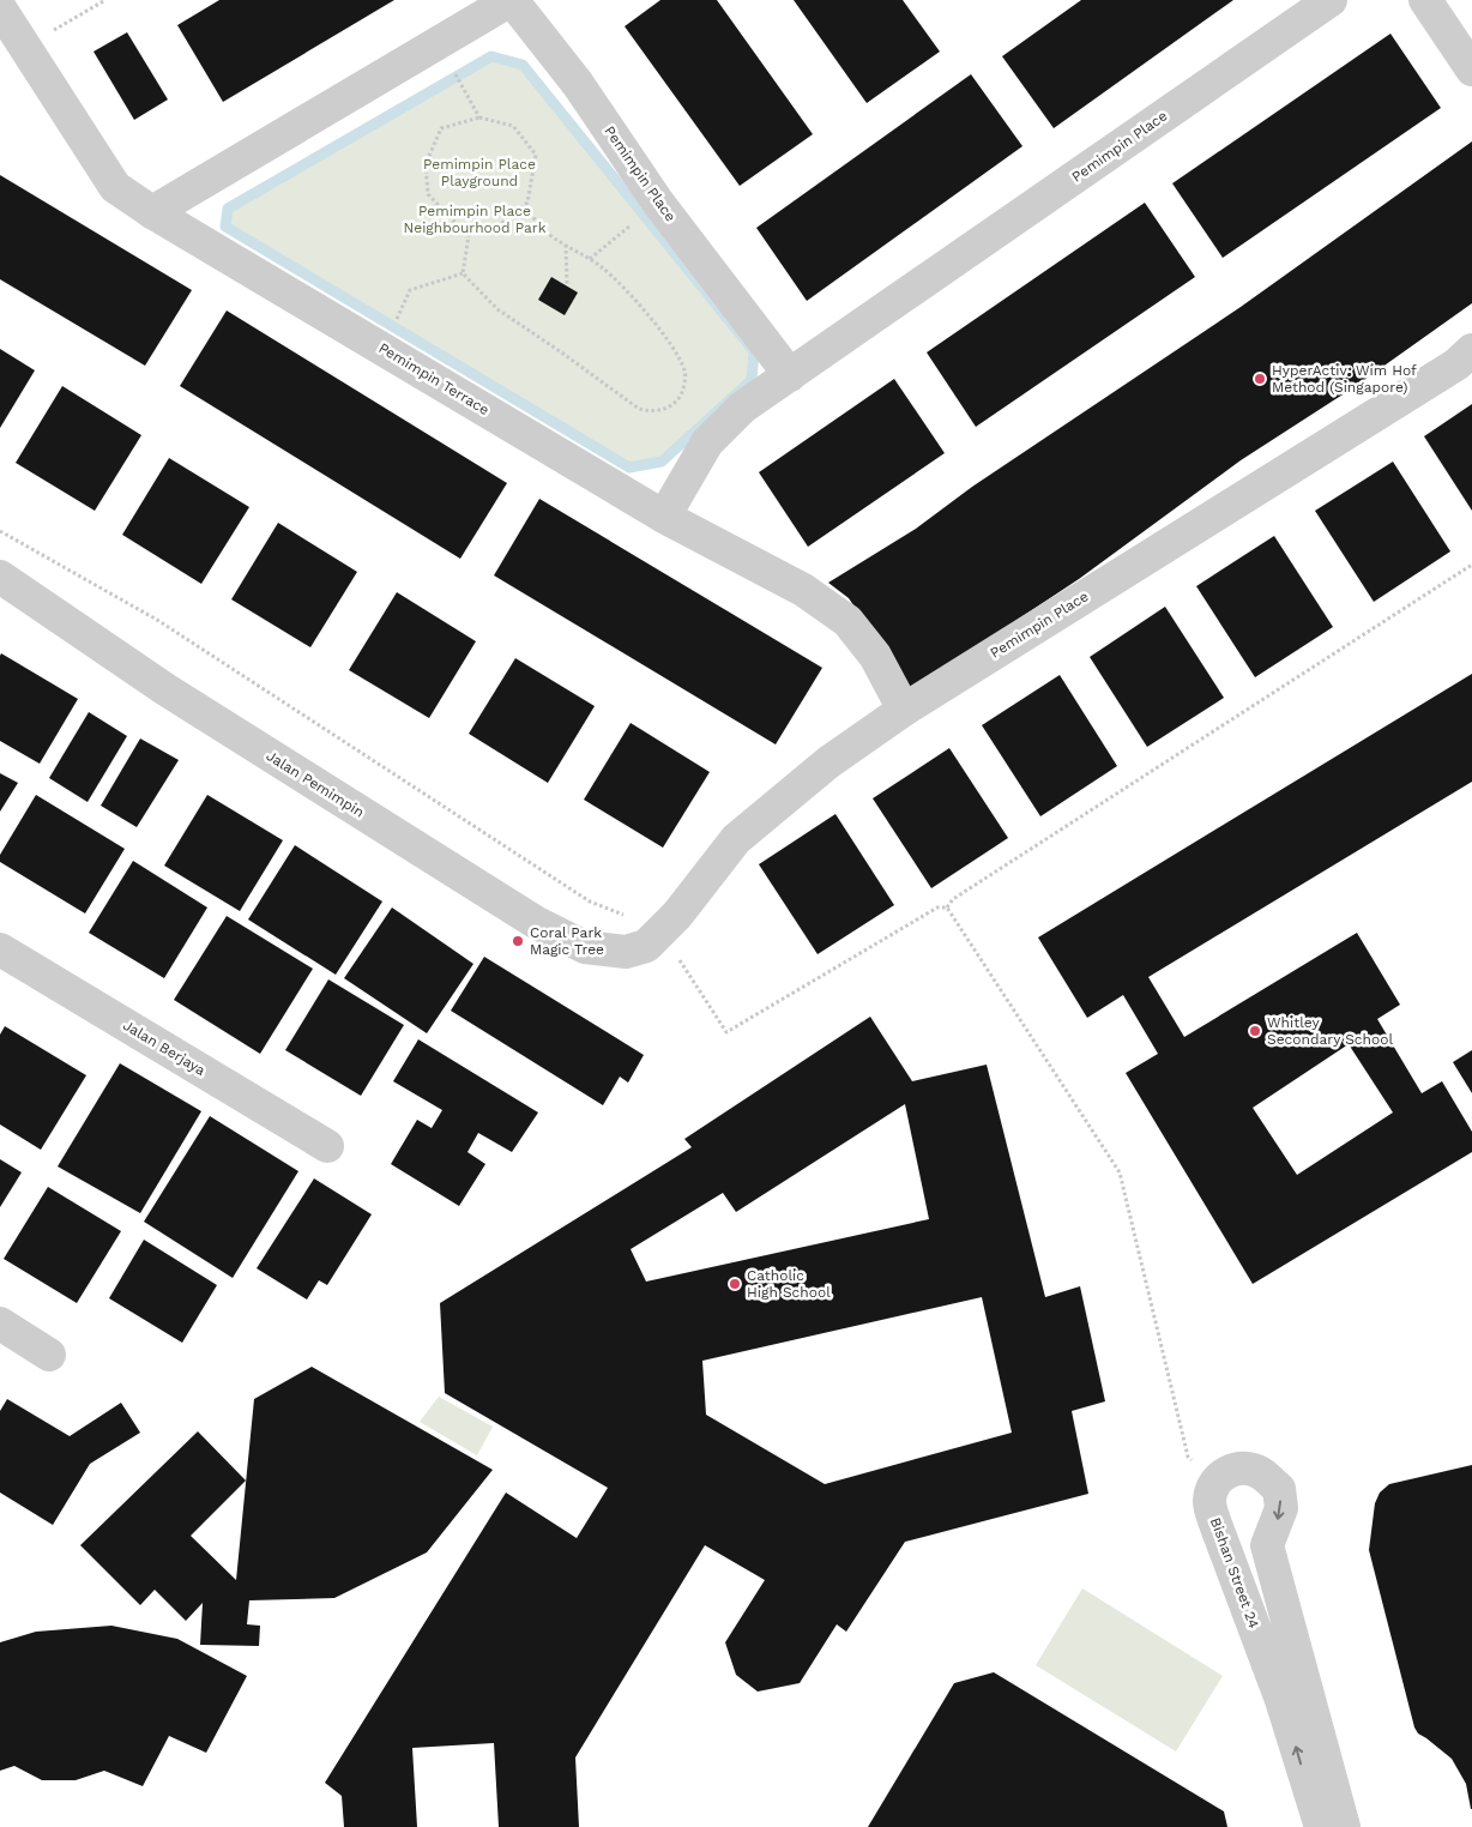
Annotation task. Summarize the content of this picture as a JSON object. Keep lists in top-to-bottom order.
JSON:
{
  "streets": {
    "street": [
      "Pemimpin Place",
      "Pemimpin Terrace",
      "Jalan Pemimpin",
      "Jalan Berjaya",
      "Bishan Street 24"
    ]
  },
  "crossings": [
    ["Pemimpin Place", "Pemimpin Terrace"],
    ["Pemimpin Place", "Jalan Pemimpin"]
  ],
  "parks": ["Pemimpin Place Playground", "Pemimpin Place Neighbourhood Park"],
  "places": [
    "HyperActiv: Wim Hof Method (Singapore)",
    "Coral Park Magic Tree",
    "Whitley Secondary School",
    "Catholic High School"
  ]
}
